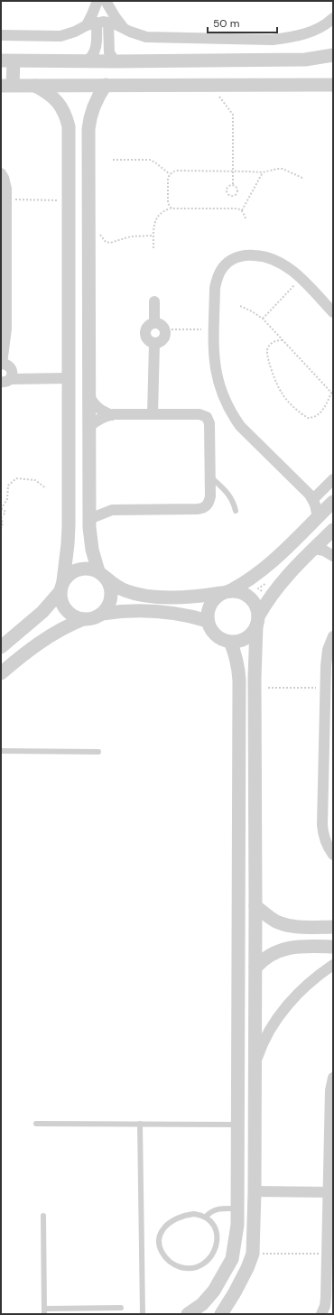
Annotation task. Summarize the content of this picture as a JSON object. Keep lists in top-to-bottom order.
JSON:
{
  "scale_bar": "50 m"
}
